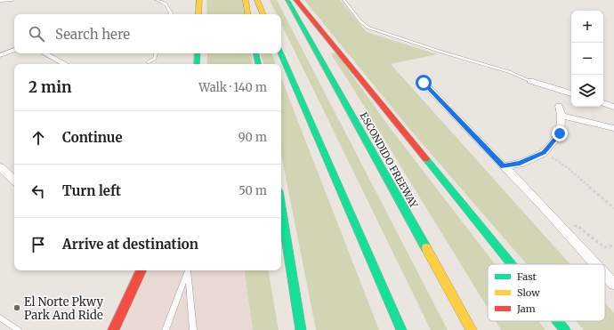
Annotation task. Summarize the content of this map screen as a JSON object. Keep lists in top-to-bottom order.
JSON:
{
  "streets": {
    "main road": ["ESCONDIDO FREEWAY"]
  },
  "places": ["El Norte Pkwy Park And Ride"],
  "legend": ["Fast", "Slow", "Jam"],
  "page": {
    "map_buttons": ["+", "−"],
    "search": "Search here",
    "heading": ["2 min", "Walk · 140 m"],
    "list": [
      ["Continue", "90 m"],
      ["Turn left", "50 m"],
      "Arrive at destination"
    ]
  }
}
